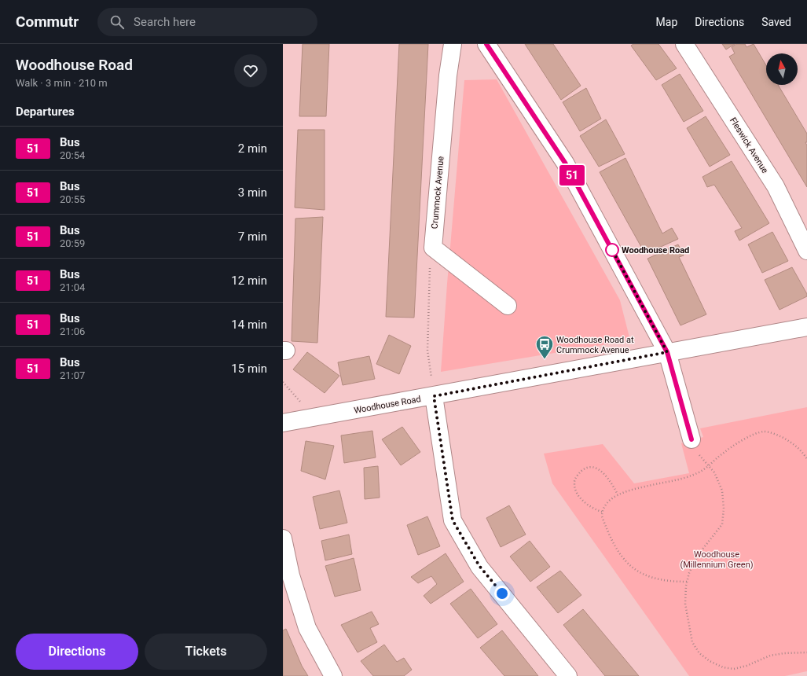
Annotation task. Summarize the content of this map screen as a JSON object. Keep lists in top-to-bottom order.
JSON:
{
  "streets": {
    "street": ["Fleswick Avenue", "Crummock Avenue", "Woodhouse Road"]
  },
  "parks": ["Woodhouse (Millennium Green)"],
  "places": {
    "other": ["Woodhouse Road"],
    "bus stop": ["Woodhouse Road at Crummock Avenue"]
  },
  "lines": ["bus line 51"],
  "north": "top",
  "page": {
    "header": "Commutr",
    "search": "Search here",
    "nav": ["Map", "Directions", "Saved"],
    "heading": [
      ["Woodhouse Road", "Walk · 3 min · 210 m"],
      "Departures"
    ],
    "on_map": "51",
    "list": [
      {
        "mark": "51",
        "name": "Bus",
        "note": "20:54",
        "value": "2 min"
      },
      {
        "mark": "51",
        "name": "Bus",
        "note": "20:55",
        "value": "3 min"
      },
      {
        "mark": "51",
        "name": "Bus",
        "note": "20:59",
        "value": "7 min"
      },
      {
        "mark": "51",
        "name": "Bus",
        "note": "21:04",
        "value": "12 min"
      },
      {
        "mark": "51",
        "name": "Bus",
        "note": "21:06",
        "value": "14 min"
      },
      {
        "mark": "51",
        "name": "Bus",
        "note": "21:07",
        "value": "15 min"
      }
    ],
    "buttons": ["Directions", "Tickets"]
  }
}
